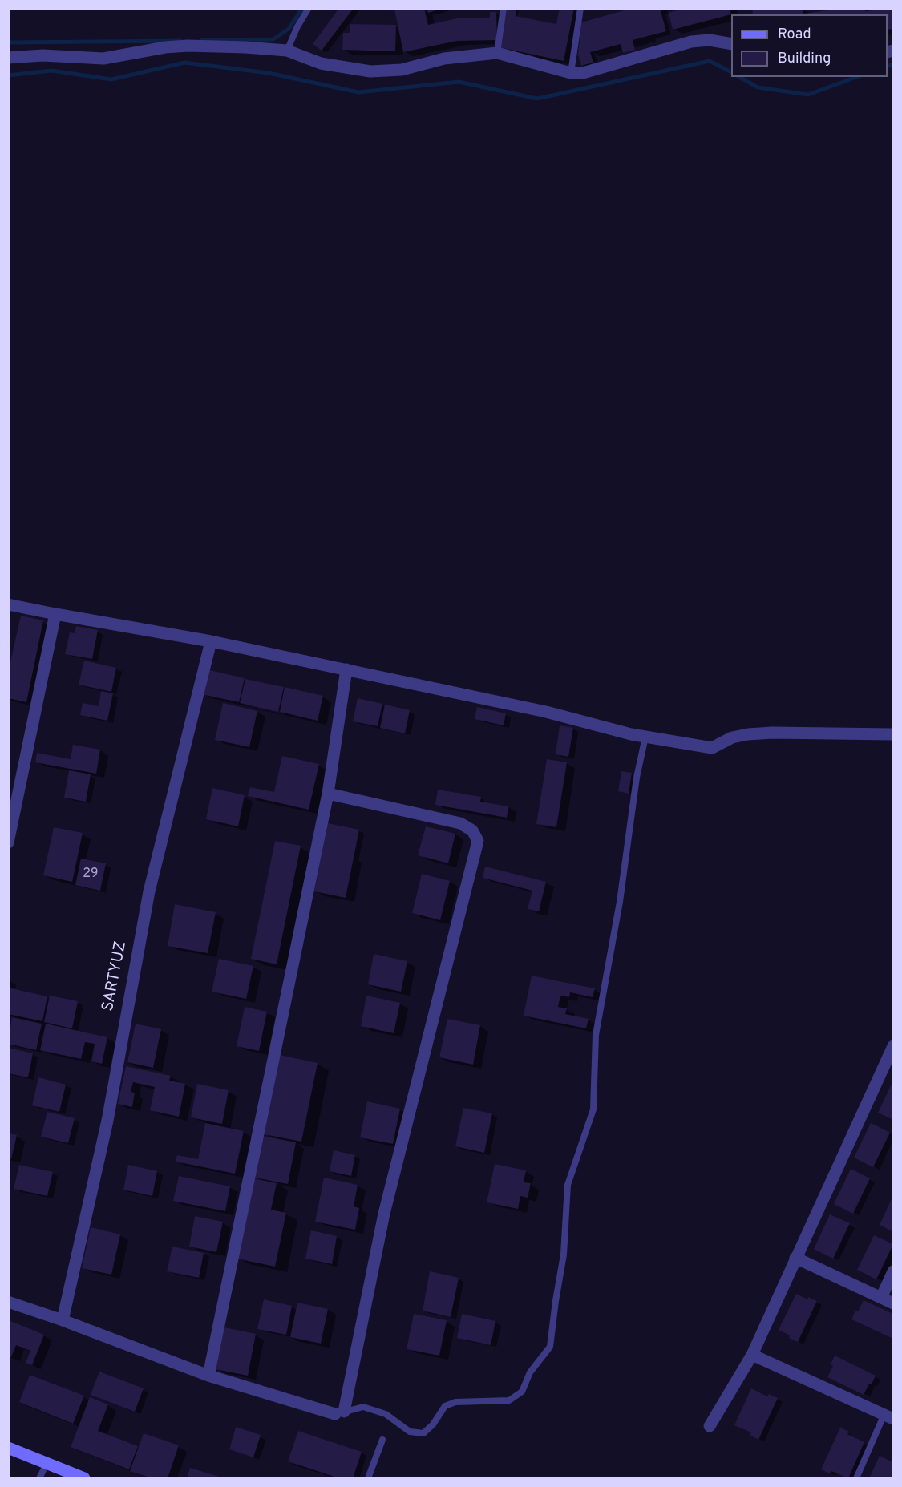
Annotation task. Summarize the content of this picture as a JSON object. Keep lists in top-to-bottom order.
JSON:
{
  "streets": {
    "street": ["SARTYUZ"]
  },
  "house_numbers": ["29"],
  "legend": ["Road", "Building"]
}
